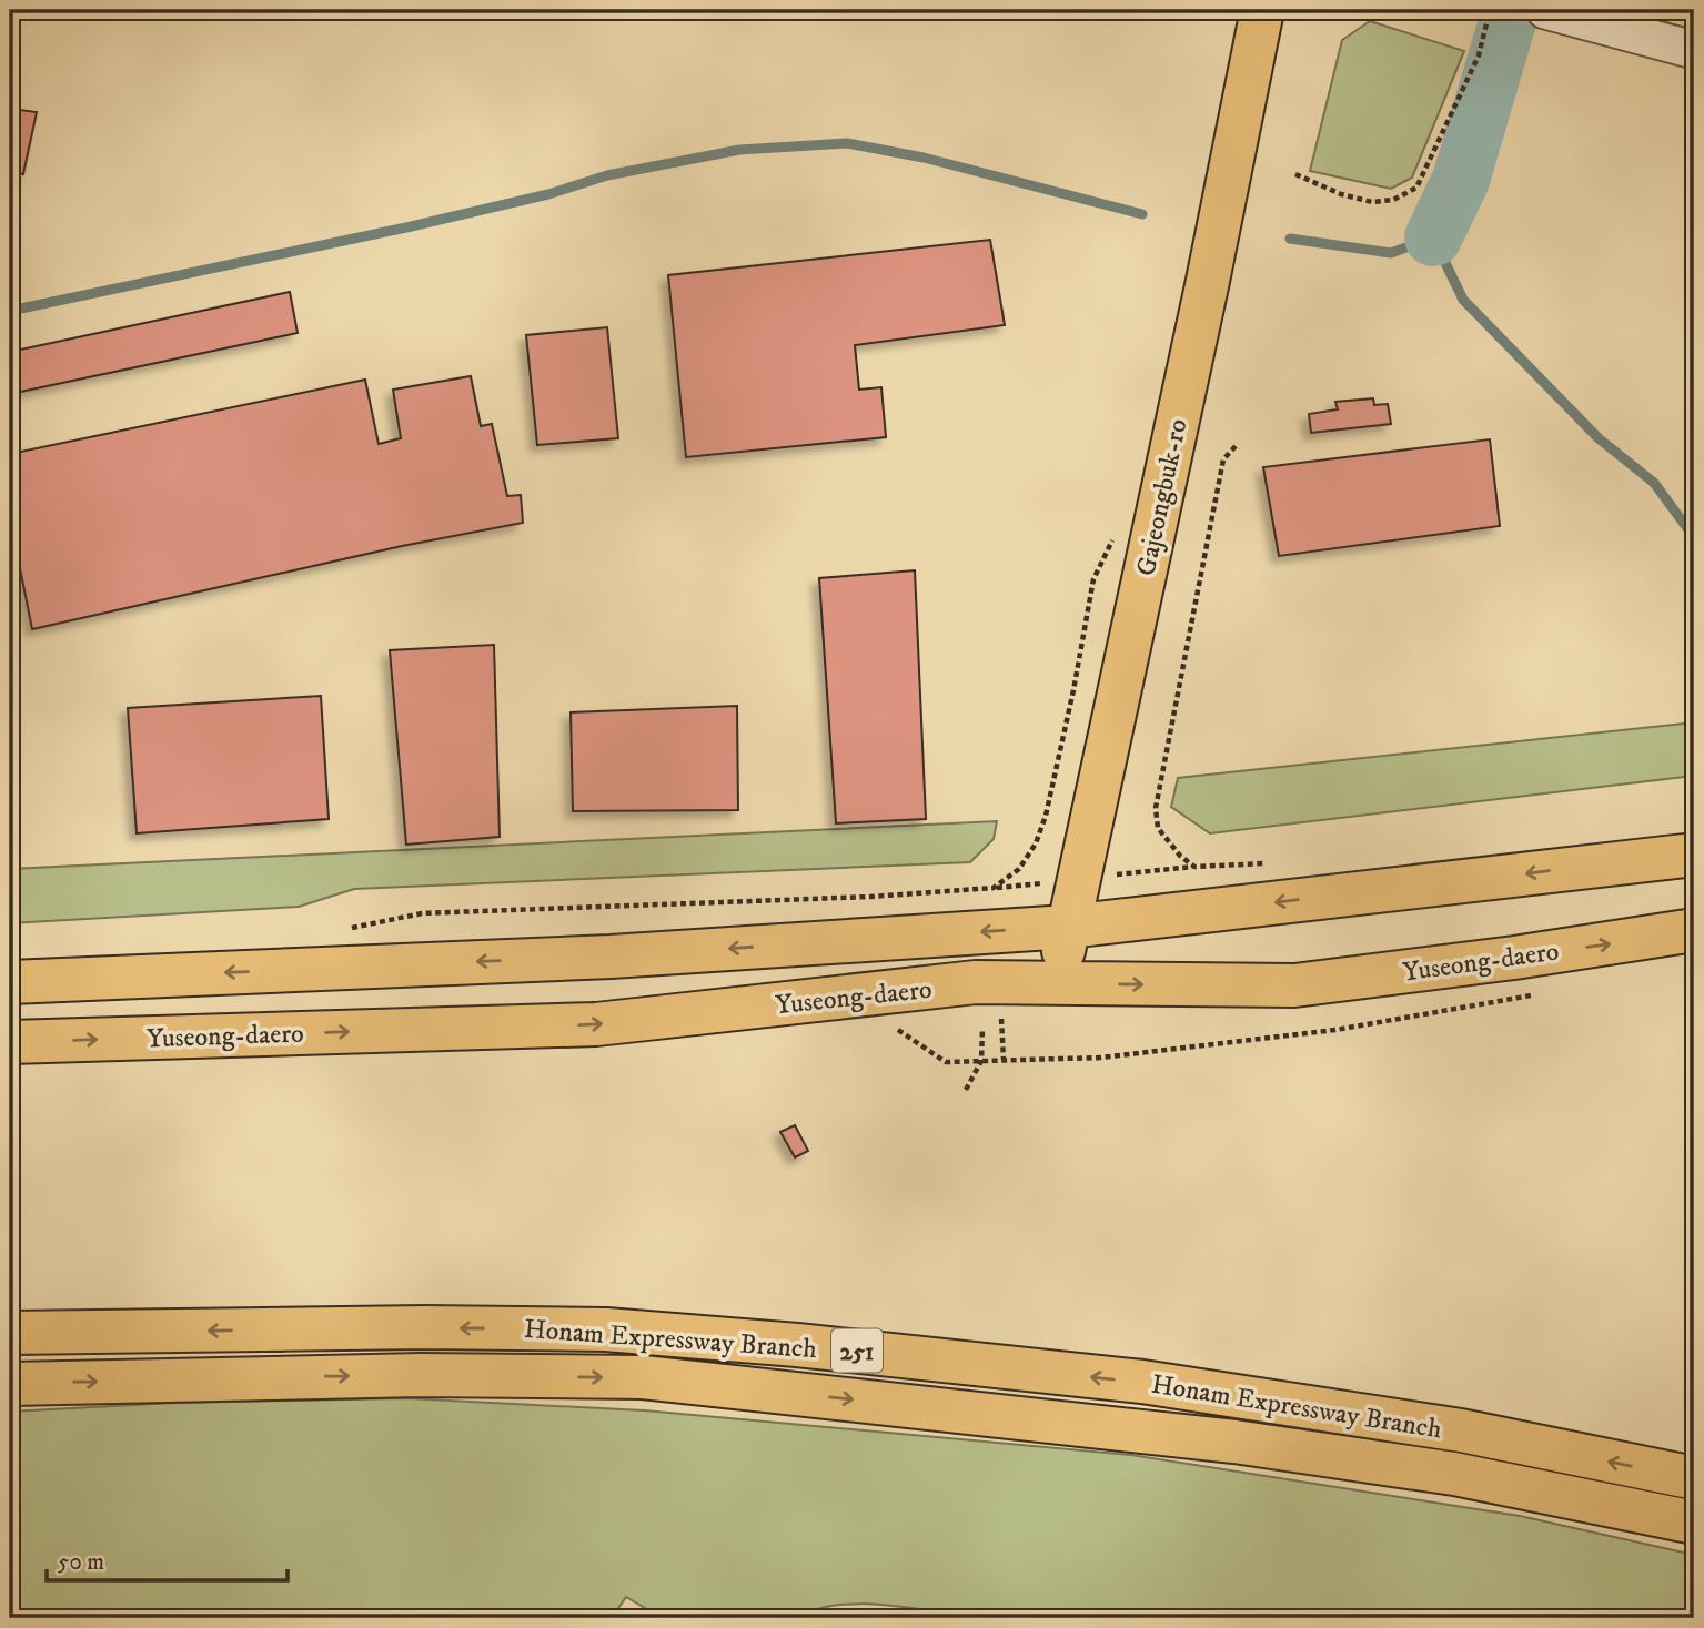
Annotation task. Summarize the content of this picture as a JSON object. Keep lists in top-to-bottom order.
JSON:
{
  "streets": {
    "main road": [
      "Gajeongbuk-ro",
      "Yuseong-daero",
      "Honam Expressway Branch",
      "251"
    ]
  },
  "crossings": [
    ["Gajeongbuk-ro", "Yuseong-daero"]
  ],
  "scale_bar": "50 m"
}
